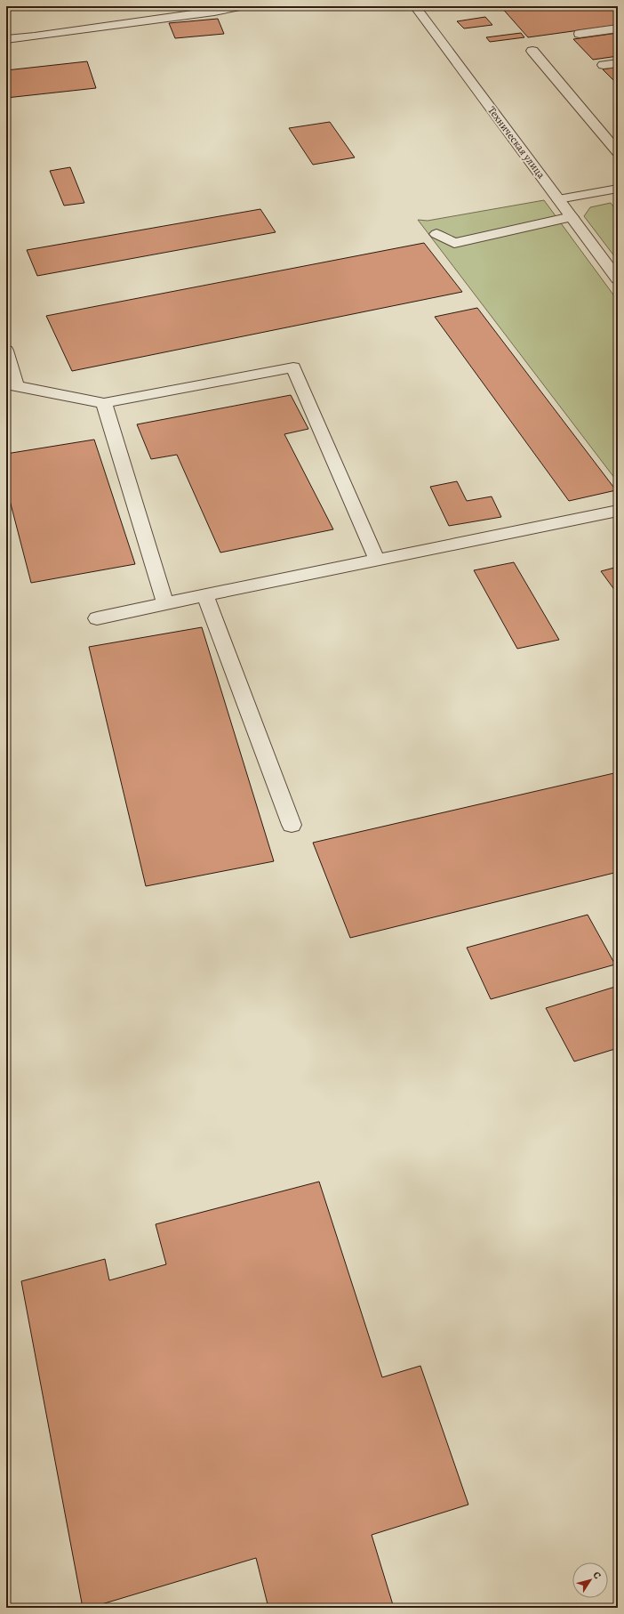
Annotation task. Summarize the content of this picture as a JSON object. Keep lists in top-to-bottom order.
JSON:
{
  "streets": {
    "street": ["Техническая улица"]
  },
  "north": "top right"
}
